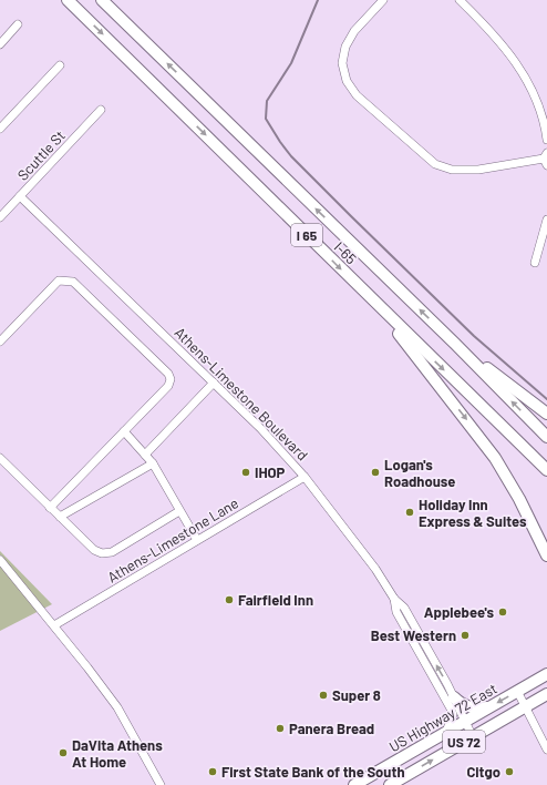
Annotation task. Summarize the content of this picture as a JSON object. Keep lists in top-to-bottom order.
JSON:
{
  "streets": {
    "highway": [
      "I 65",
      "I-65",
      "US Highway 72 East",
      "US 72"
    ],
    "street": ["Scuttle St", "Athens-Limestone Boulevard", "Athens-Limestone Lane"]
  },
  "crossings": [
    ["Scuttle St", "Athens-Limestone Boulevard"],
    ["Athens-Limestone Boulevard", "Athens-Limestone Lane"],
    ["Athens-Limestone Boulevard", "US Highway 72 East"],
    ["Athens-Limestone Boulevard", "US 72"]
  ],
  "places": [
    "IHOP",
    "Logan's Roadhouse",
    "Holiday Inn Express & Suites",
    "Fairfield Inn",
    "Applebee's",
    "Best Western",
    "Super 8",
    "Panera Bread",
    "DaVita Athens At Home",
    "First State Bank of the South",
    "Citgo"
  ]
}
